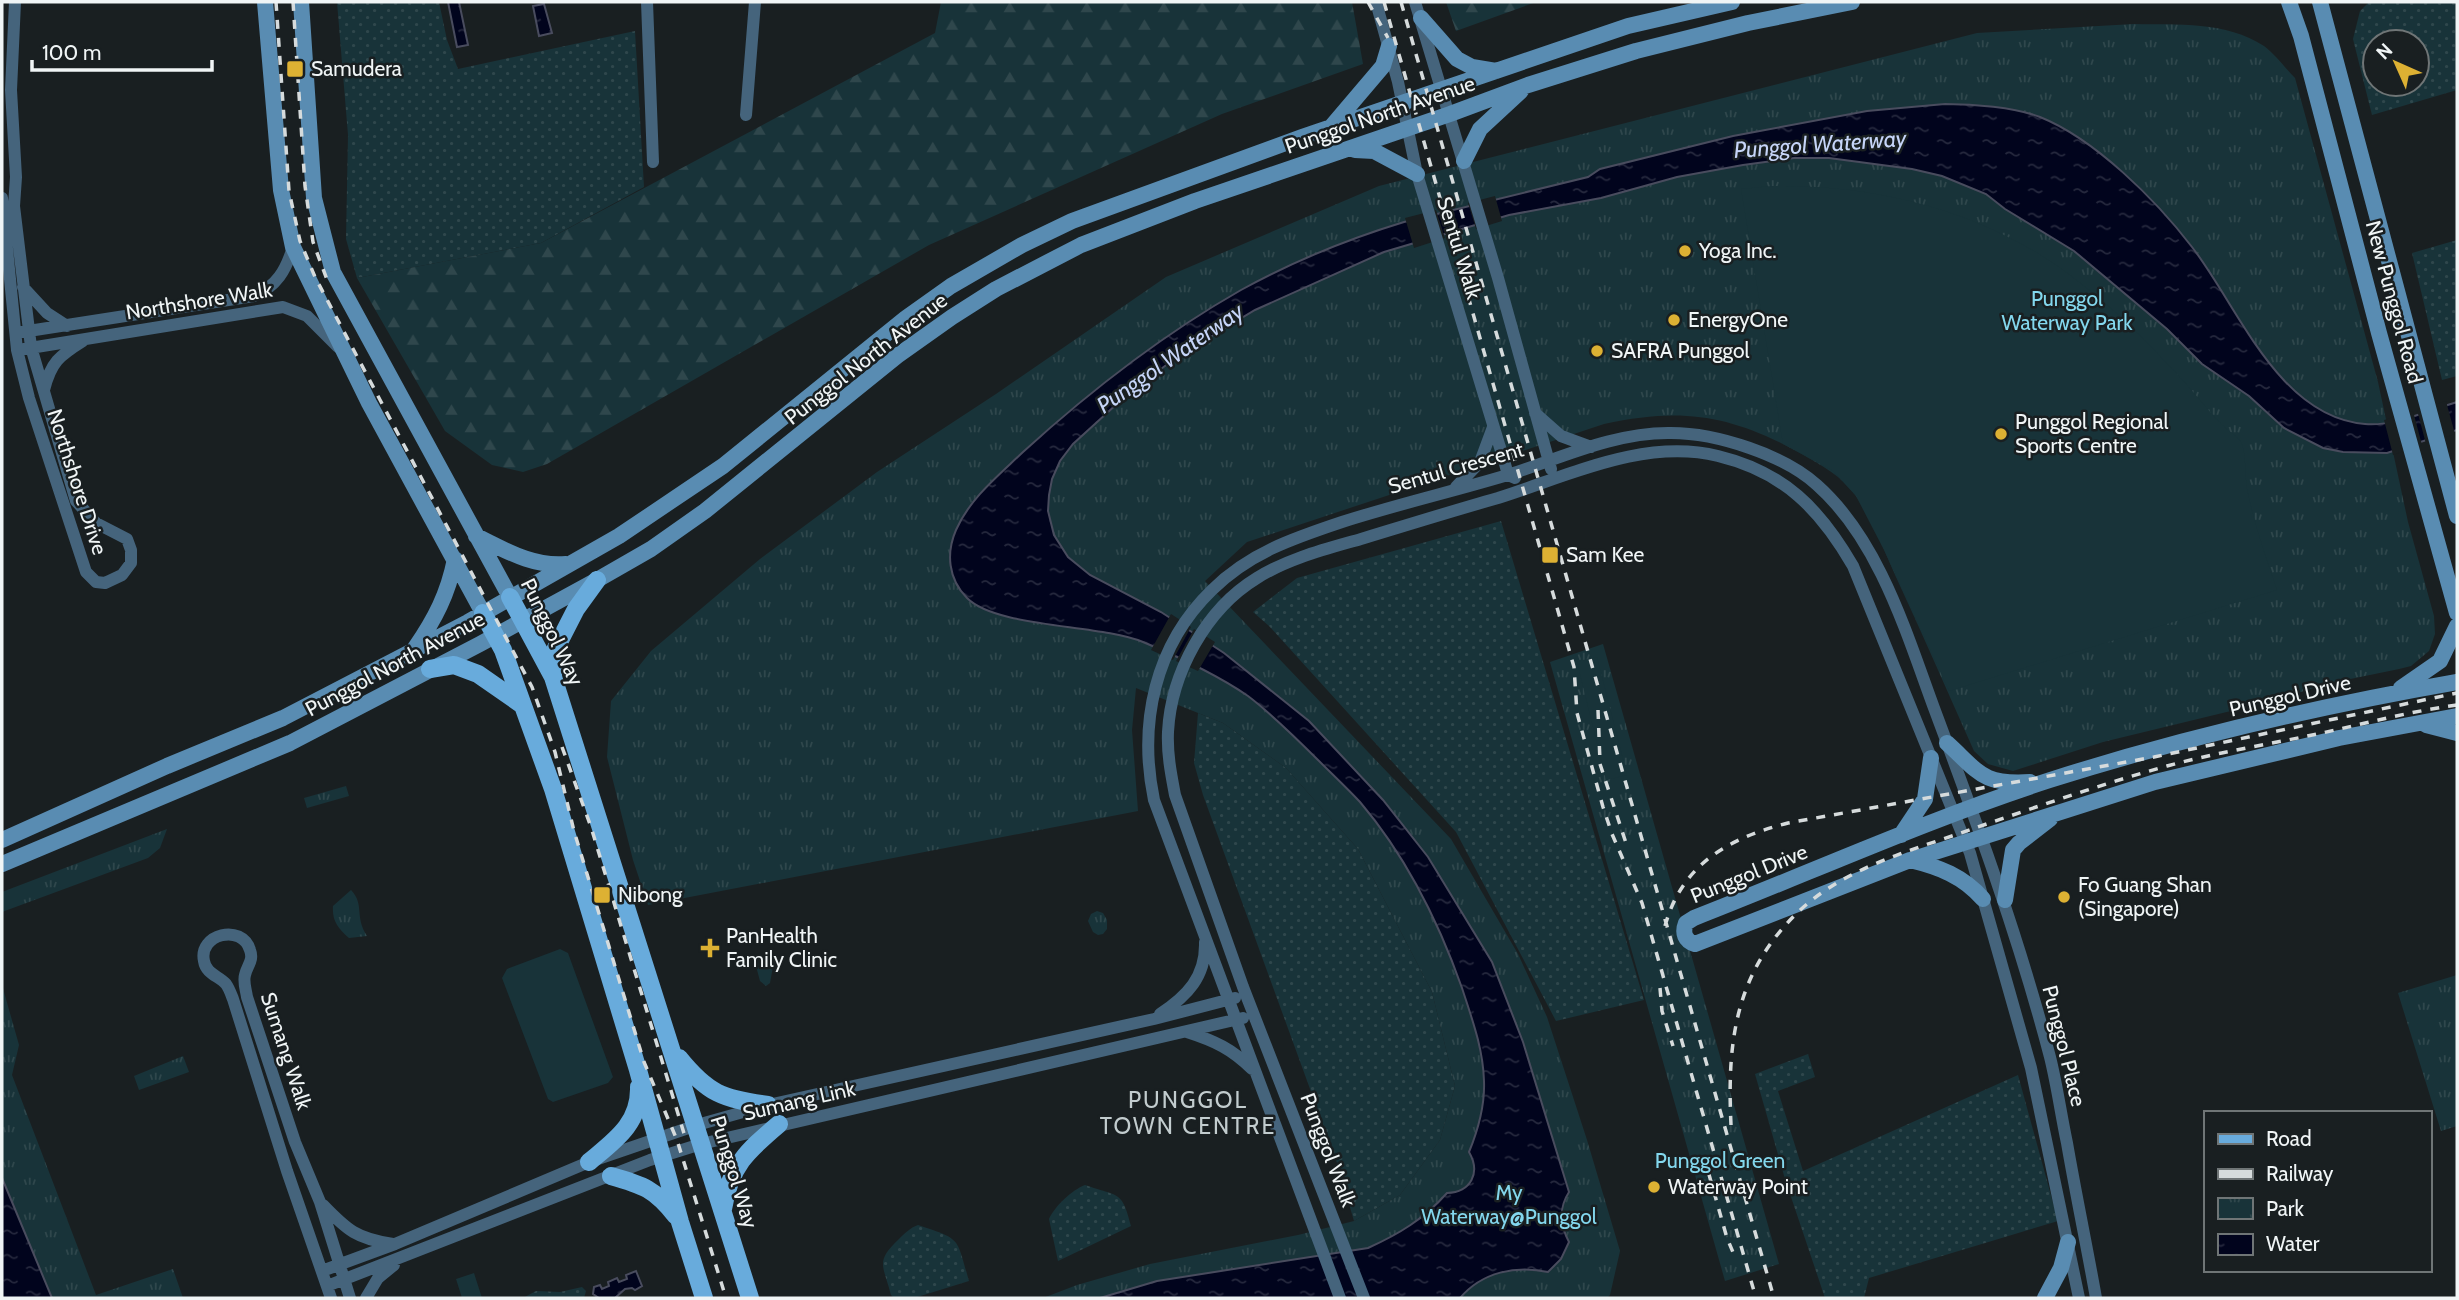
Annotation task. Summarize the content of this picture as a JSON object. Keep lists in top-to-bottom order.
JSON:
{
  "streets": {
    "main road": [
      "Punggol North Avenue",
      "New Punggol Road",
      "Punggol Way",
      "Punggol Drive"
    ],
    "street": [
      "Sentul Walk",
      "Northshore Walk",
      "Sentul Crescent",
      "Northshore Drive",
      "Punggol Place",
      "Sumang Walk",
      "Sumang Link",
      "Punggol Walk"
    ]
  },
  "crossings": [
    ["Punggol North Avenue", "Sentul Walk"],
    ["Punggol North Avenue", "Punggol Way"],
    ["Sentul Walk", "Sentul Crescent"],
    ["Northshore Walk", "Northshore Drive"],
    ["Sentul Crescent", "Punggol Drive"],
    ["Sentul Crescent", "Punggol Place"],
    ["Sentul Crescent", "Sumang Link"],
    ["Sentul Crescent", "Punggol Walk"],
    ["Punggol Way", "Sumang Link"],
    ["Punggol Drive", "Punggol Place"],
    ["Sumang Walk", "Sumang Link"],
    ["Sumang Link", "Punggol Walk"]
  ],
  "districts": ["PUNGGOL TOWN CENTRE"],
  "water": ["Punggol Waterway"],
  "parks": ["Punggol Waterway Park", "Punggol Green", "My Waterway@Punggol"],
  "places": {
    "transit": ["Samudera", "Sam Kee", "Nibong"],
    "other": [
      "Yoga Inc.",
      "EnergyOne",
      "SAFRA Punggol",
      "Punggol Regional Sports Centre",
      "Fo Guang Shan (Singapore)",
      "Waterway Point"
    ],
    "health": ["PanHealth Family Clinic"]
  },
  "legend": [
    "Road",
    "Railway",
    "Park",
    "Water"
  ],
  "scale_bar": "100 m",
  "north": "top left"
}
